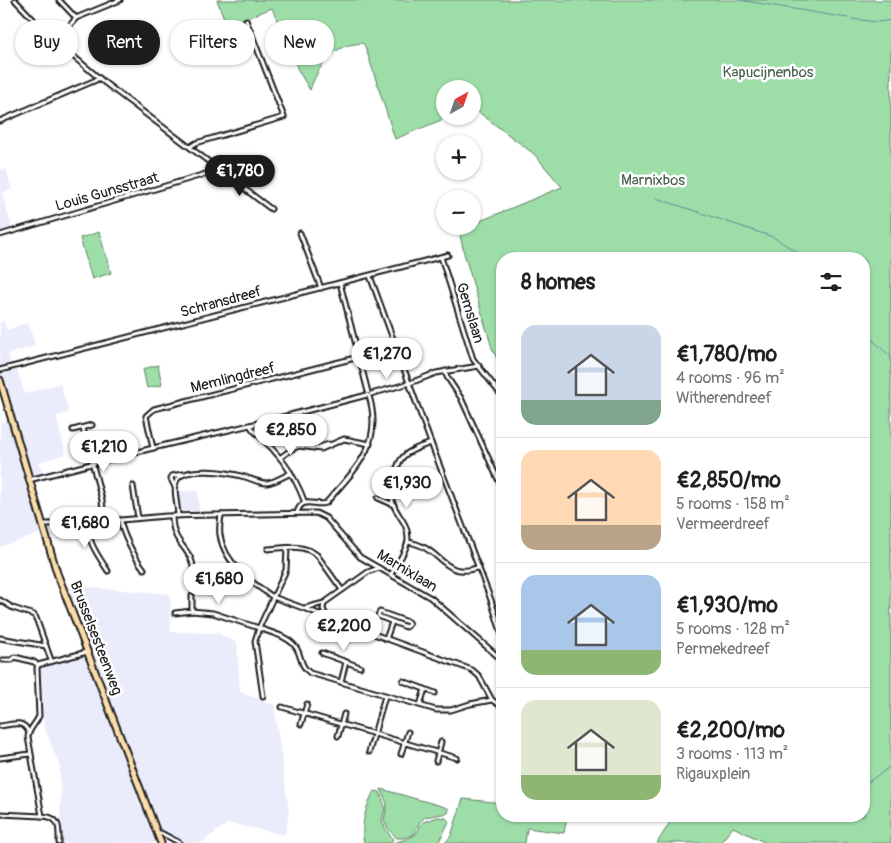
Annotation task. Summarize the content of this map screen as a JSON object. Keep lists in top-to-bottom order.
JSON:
{
  "streets": {
    "main road": ["Brusselsesteenweg"],
    "street": [
      "Louis Gunsstraat",
      "Schransdreef",
      "Gemslaan",
      "Memlingdreef",
      "Marnixlaan"
    ]
  },
  "crossings": [
    ["Schransdreef", "Gemslaan"],
    ["Marnixlaan", "Brusselsesteenweg"]
  ],
  "parks": ["Kapucijnenbos", "Marnixbos"],
  "north": "top right",
  "page": {
    "chip": [
      "Buy",
      "Rent",
      "Filters",
      "New"
    ],
    "map_buttons": ["+", "−"],
    "price": [
      "€1,780",
      "€1,270",
      "€2,850",
      "€1,210",
      "€1,930",
      "€1,680",
      "€1,680",
      "€2,200"
    ],
    "heading": "8 homes",
    "list": [
      {
        "name": "€1,780/mo",
        "note": "4 rooms · 96 m² · Witherendreef"
      },
      {
        "name": "€2,850/mo",
        "note": "5 rooms · 158 m² · Vermeerdreef"
      },
      {
        "name": "€1,930/mo",
        "note": "5 rooms · 128 m² · Permekedreef"
      },
      {
        "name": "€2,200/mo",
        "note": "3 rooms · 113 m² · Rigauxplein"
      }
    ]
  }
}
